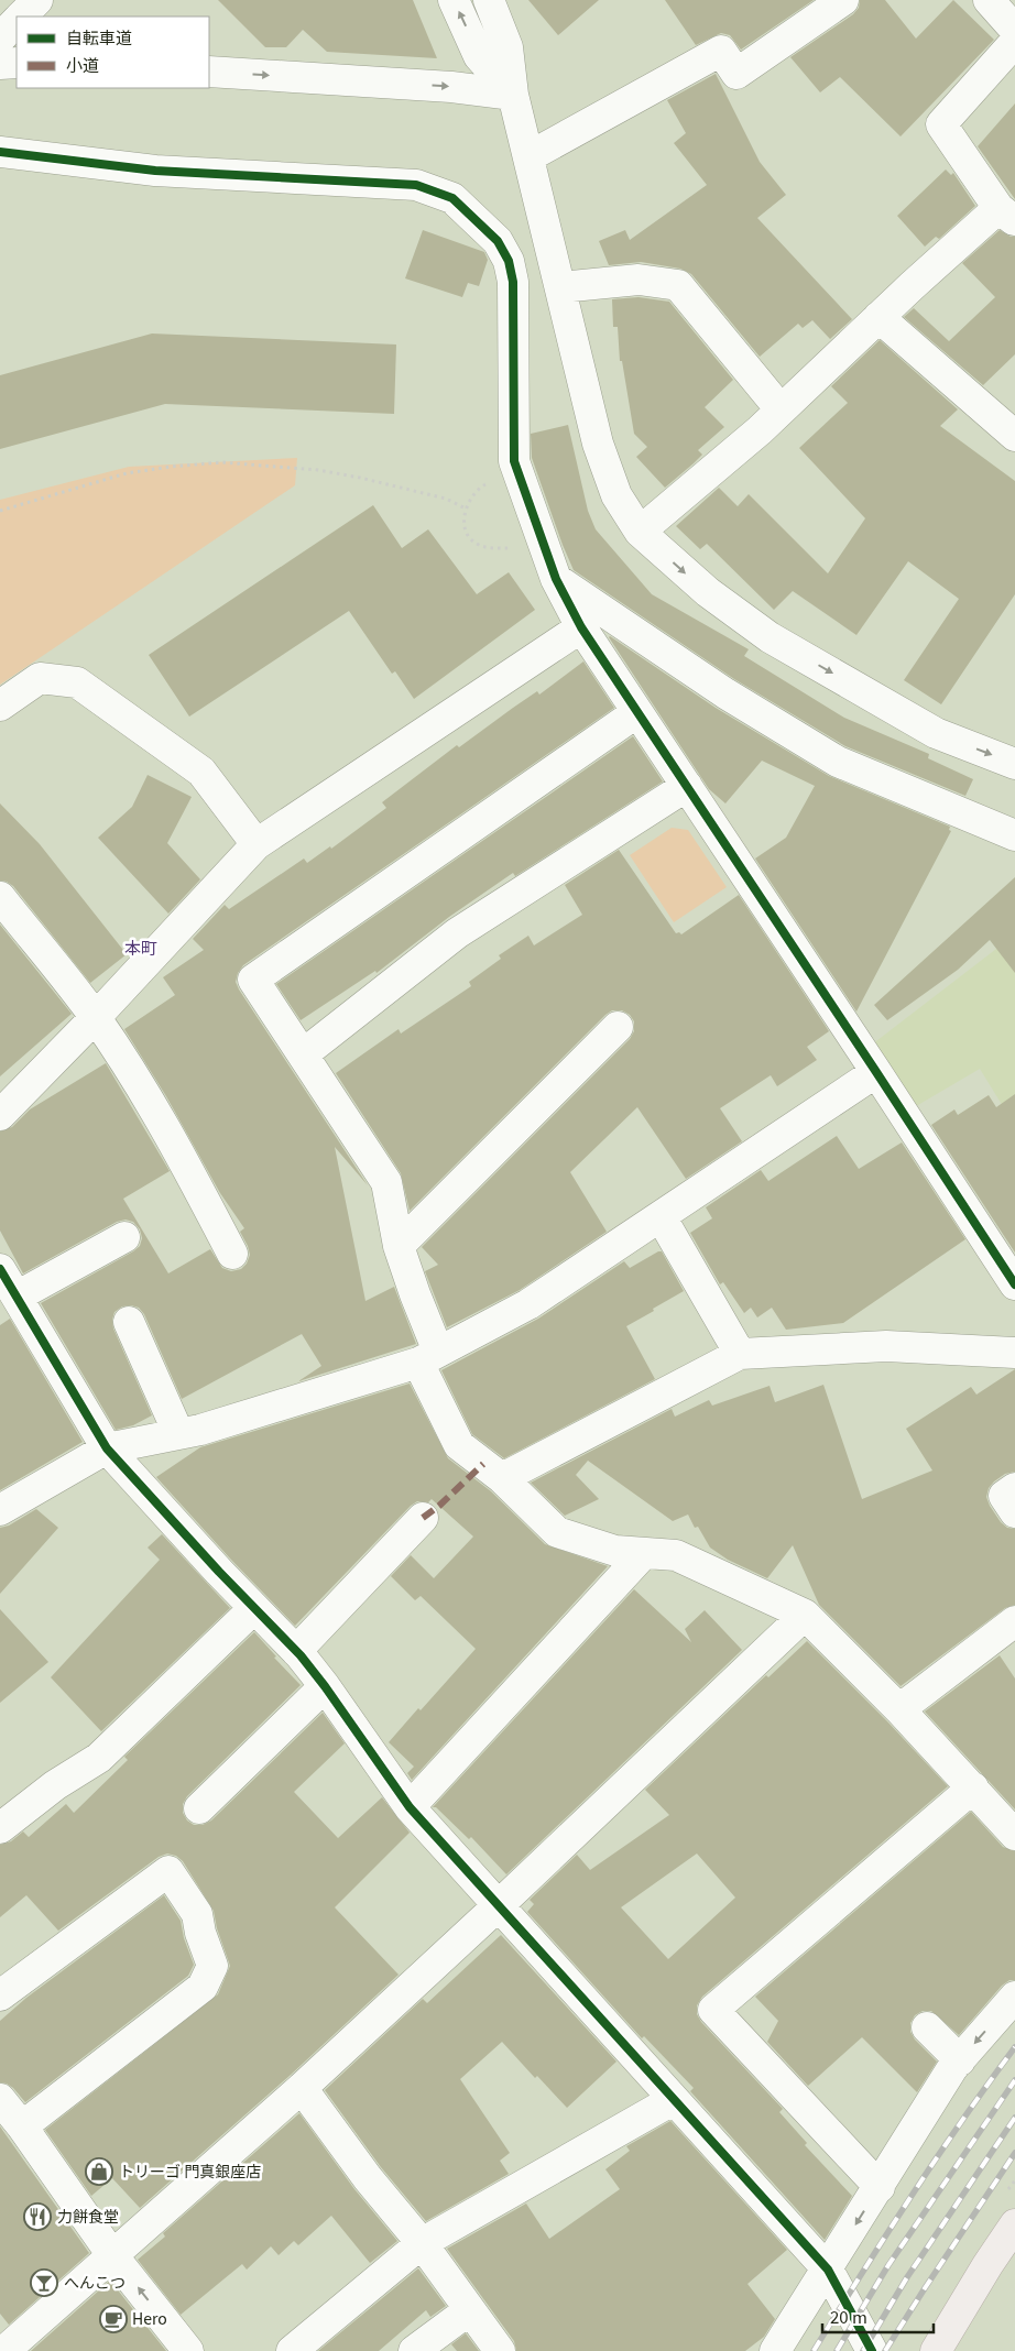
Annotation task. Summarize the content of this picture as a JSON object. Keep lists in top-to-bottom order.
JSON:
{
  "districts": ["本町"],
  "places": {
    "shop": ["トリーゴ 門真銀座店"],
    "restaurant": ["力餅食堂"],
    "bar": ["へんこつ"],
    "cafe": ["Hero"]
  },
  "legend": ["自転車道", "小道"],
  "scale_bar": "20 m"
}
